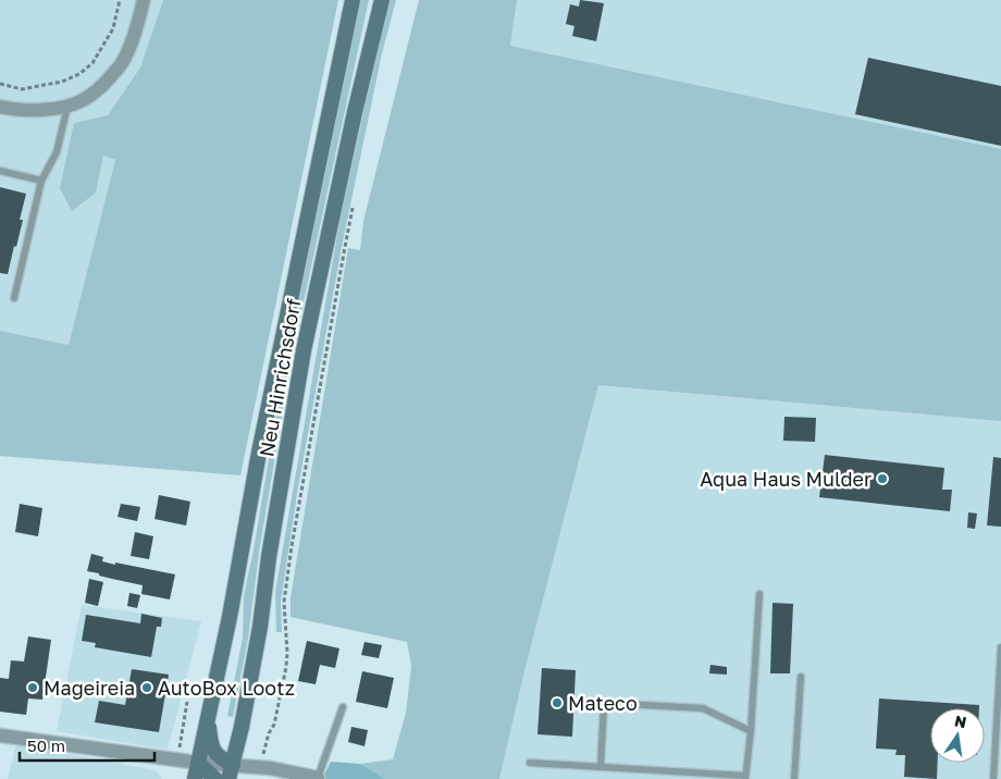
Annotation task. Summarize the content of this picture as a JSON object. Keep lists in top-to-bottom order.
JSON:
{
  "streets": {
    "main road": ["Neu Hinrichsdorf"]
  },
  "places": [
    "Aqua Haus Mulder",
    "Mageireia",
    "AutoBox Lootz",
    "Mateco"
  ],
  "scale_bar": "50 m",
  "north": "top"
}
